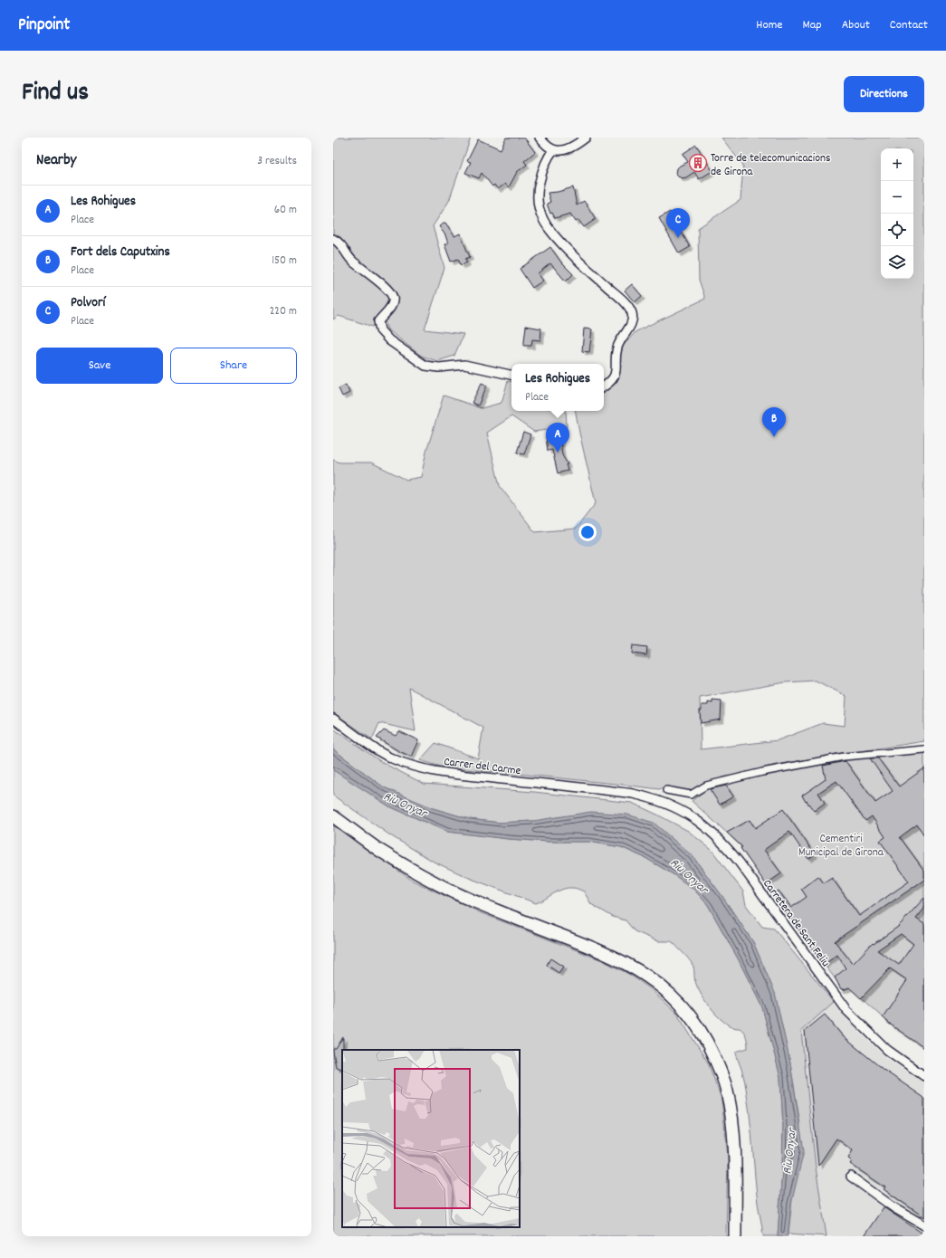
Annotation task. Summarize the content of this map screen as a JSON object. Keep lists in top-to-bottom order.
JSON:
{
  "streets": {
    "street": ["Carrer del Carme", "Carretera de Sant Feliu"]
  },
  "crossings": [
    ["Carrer del Carme", "Carretera de Sant Feliu"]
  ],
  "water": ["Riu Onyar"],
  "parks": ["Cementiri Municipal de Girona"],
  "places": {
    "building": ["Torre de telecomunicacions de Girona"]
  },
  "page": {
    "header": "Pinpoint",
    "nav": [
      "Home",
      "Map",
      "About",
      "Contact"
    ],
    "title": "Find us",
    "buttons": [
      "Directions",
      ["Save", "Share"]
    ],
    "heading": ["Nearby", "3 results"],
    "map_buttons": ["+", "−"],
    "list": [
      {
        "mark": "A",
        "name": "Les Rohigues",
        "note": "Place",
        "value": "60 m"
      },
      {
        "mark": "B",
        "name": "Fort dels Caputxins",
        "note": "Place",
        "value": "150 m"
      },
      {
        "mark": "C",
        "name": "Polvorí",
        "note": "Place",
        "value": "220 m"
      }
    ],
    "pins": ["C", "B", "A"],
    "popup": ["Les Rohigues", "Place"]
  }
}
